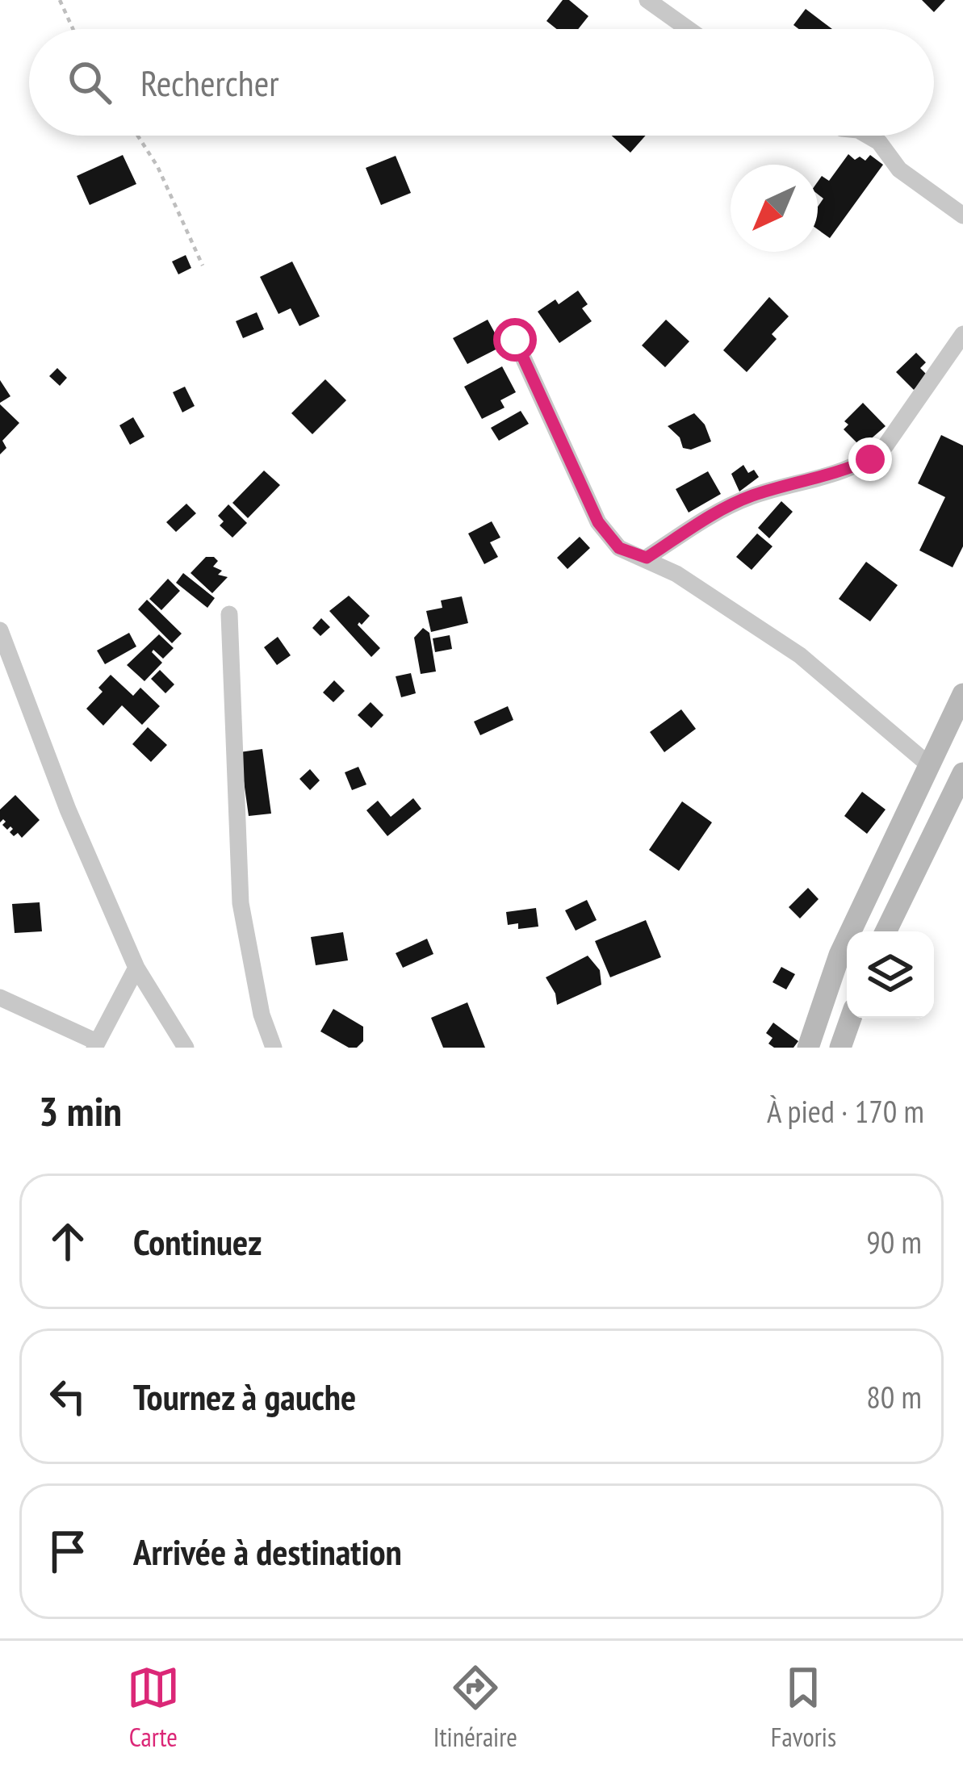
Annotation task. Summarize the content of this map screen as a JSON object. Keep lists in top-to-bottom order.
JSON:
{
  "north": "bottom left",
  "page": {
    "search": "Rechercher",
    "heading": ["3 min", "À pied · 170 m"],
    "list": [
      ["Continuez", "90 m"],
      ["Tournez à gauche", "80 m"],
      "Arrivée à destination"
    ],
    "nav": ["Carte", "Itinéraire", "Favoris"]
  }
}
